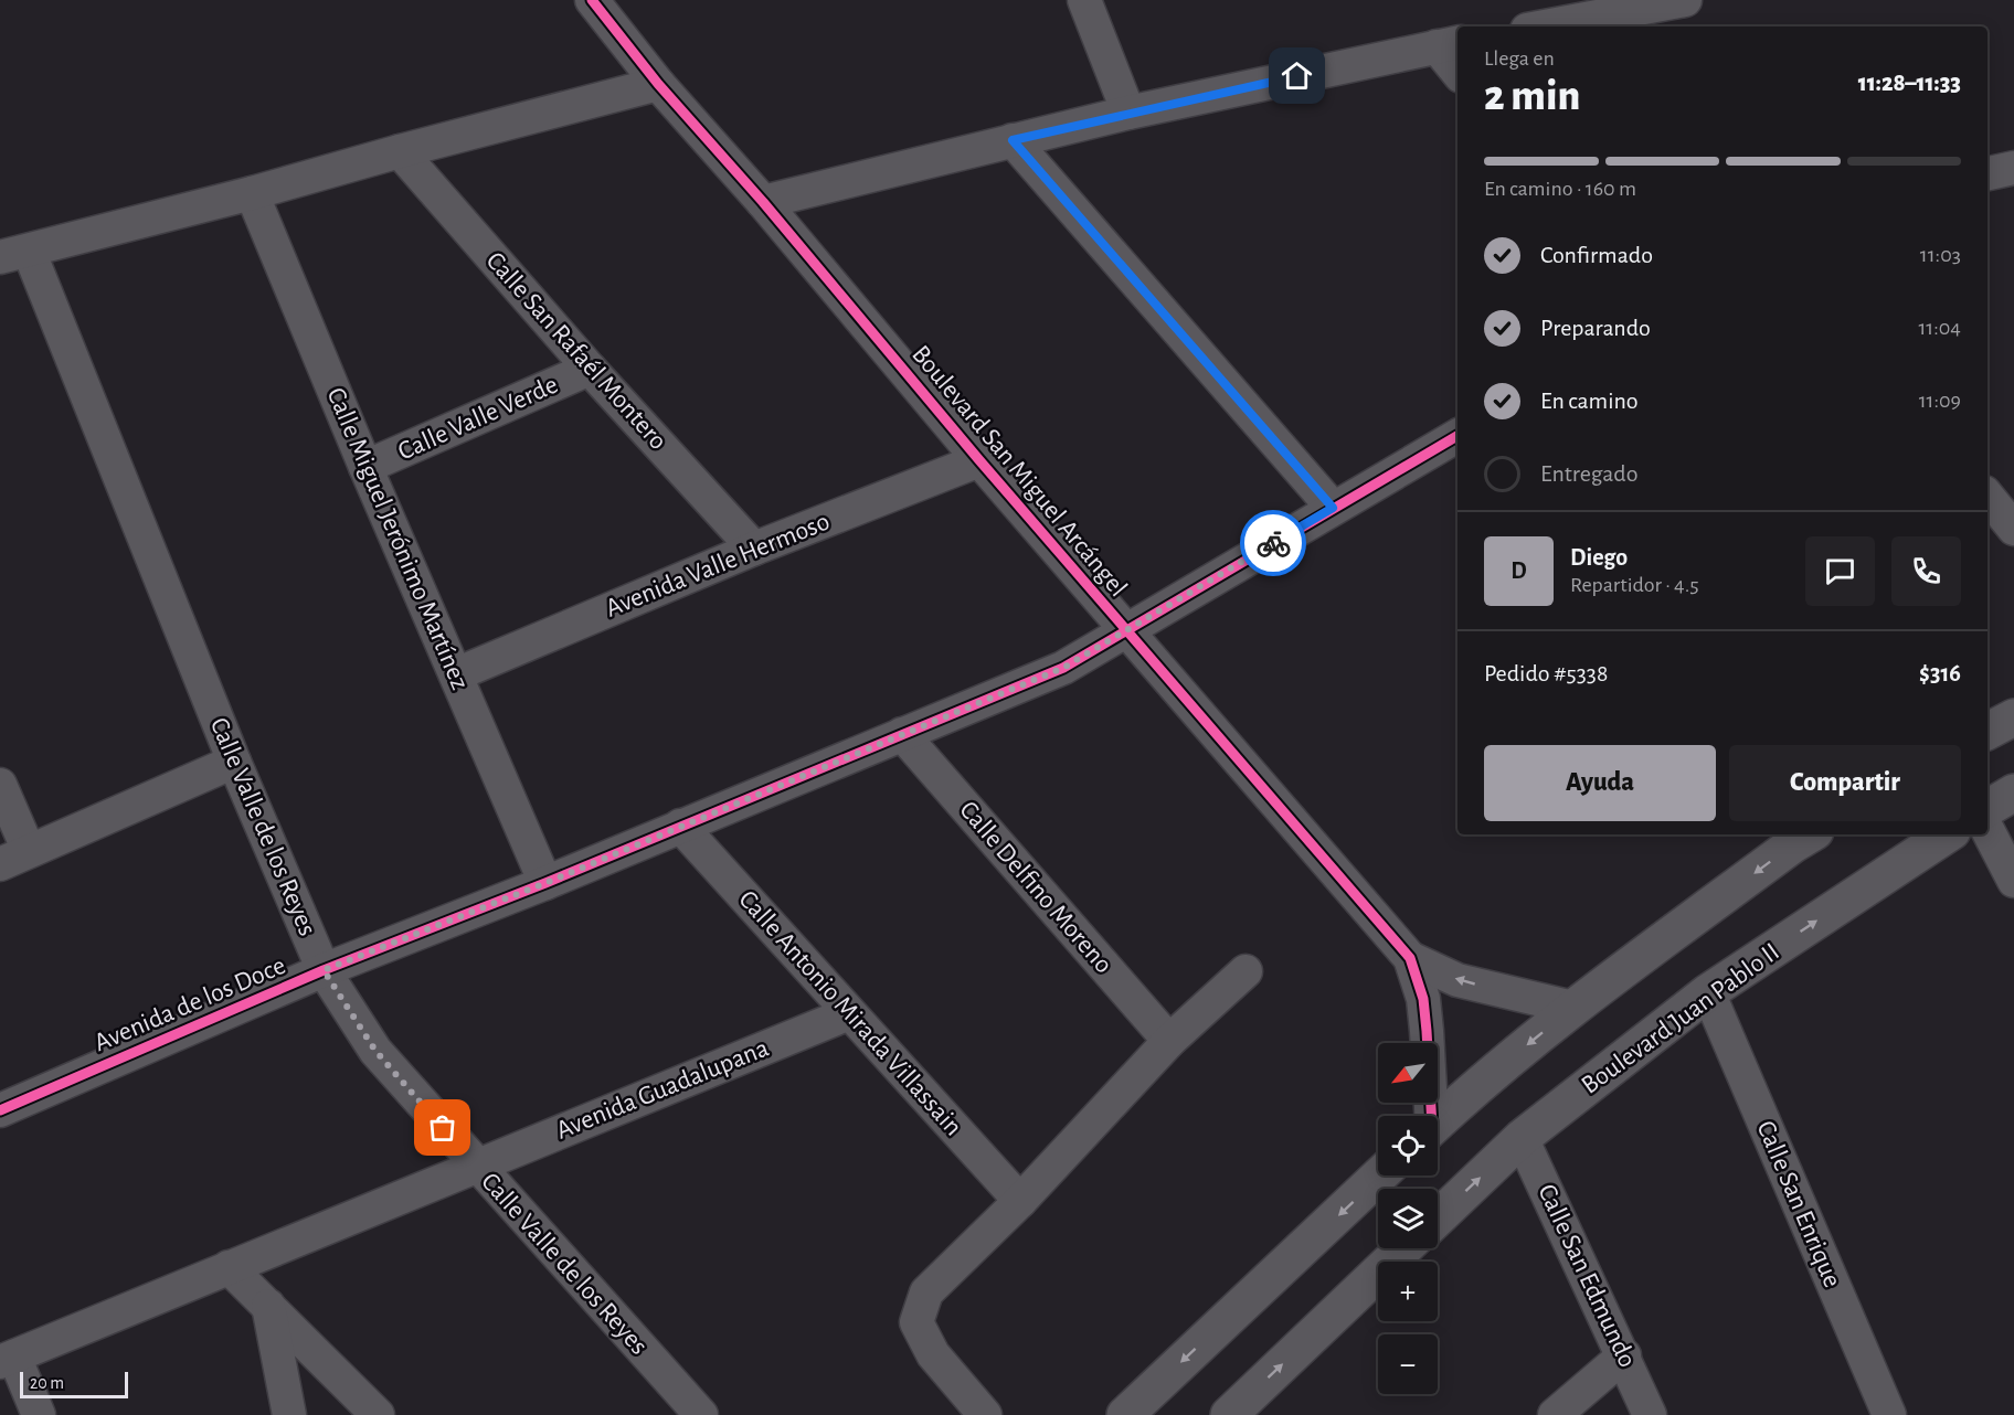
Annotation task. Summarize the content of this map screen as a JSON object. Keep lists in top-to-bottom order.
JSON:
{
  "streets": {
    "street": [
      "Calle San Rafaél Montero",
      "Calle Valle Verde",
      "Boulevard San Miguel Arcángel",
      "Calle Miguel Jerónimo Martínez",
      "Avenida Valle Hermoso",
      "Calle Valle de los Reyes",
      "Calle Delfino Moreno",
      "Avenida de los Doce",
      "Calle Antonio Mirada Villassain",
      "Boulevard Juan Pablo II",
      "Avenida Guadalupana",
      "Calle San Enrique",
      "Calle San Edmundo"
    ]
  },
  "crossings": [
    ["Calle San Rafaél Montero", "Calle Valle Verde"],
    ["Calle San Rafaél Montero", "Avenida Valle Hermoso"],
    ["Calle Valle Verde", "Calle Miguel Jerónimo Martínez"],
    ["Boulevard San Miguel Arcángel", "Avenida Valle Hermoso"],
    ["Calle Miguel Jerónimo Martínez", "Avenida Valle Hermoso"],
    ["Calle Miguel Jerónimo Martínez", "Avenida de los Doce"],
    ["Calle Valle de los Reyes", "Avenida de los Doce"],
    ["Calle Valle de los Reyes", "Avenida Guadalupana"],
    ["Avenida de los Doce", "Calle Antonio Mirada Villassain"],
    ["Calle Antonio Mirada Villassain", "Avenida Guadalupana"],
    ["Boulevard Juan Pablo II", "Calle San Enrique"],
    ["Boulevard Juan Pablo II", "Calle San Edmundo"]
  ],
  "scale_bar": "20 m",
  "north": "bottom left",
  "page": {
    "heading": ["2 min", "Llega en", "11:28–11:33"],
    "panel": [
      "Diego",
      "Repartidor · 4.5",
      "Pedido #5338",
      "$316"
    ],
    "bar": "En camino · 160 m",
    "list": [
      ["Confirmado", "11:03"],
      ["Preparando", "11:04"],
      ["En camino", "11:09"],
      "Entregado"
    ],
    "round": "D",
    "buttons": ["Ayuda", "Compartir"],
    "map_buttons": ["+", "−"],
    "scale": "20 m"
  }
}
